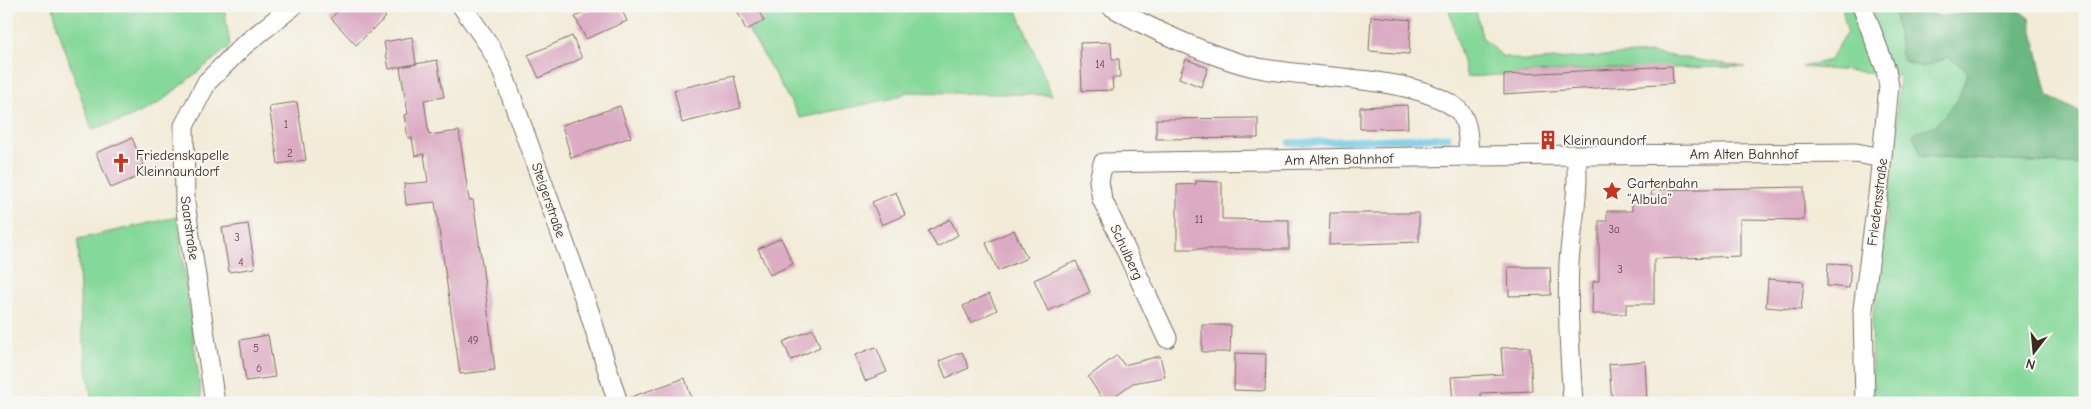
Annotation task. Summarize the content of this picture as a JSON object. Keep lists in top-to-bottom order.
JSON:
{
  "streets": {
    "street": [
      "Am Alten Bahnhof",
      "Steigerstraße",
      "Friedensstraße",
      "Saarstraße",
      "Schulberg"
    ]
  },
  "crossings": [
    ["Am Alten Bahnhof", "Friedensstraße"],
    ["Am Alten Bahnhof", "Schulberg"]
  ],
  "places": {
    "building": ["Kleinnaundorf"],
    "church": ["Friedenskapelle Kleinnaundorf"],
    "place": ["Gartenbahn “Albula”"]
  },
  "house_numbers": [
    "14",
    "1",
    "2",
    "11",
    "3a",
    "3",
    "4",
    "3",
    "49",
    "5",
    "6"
  ],
  "north": "bottom"
}
